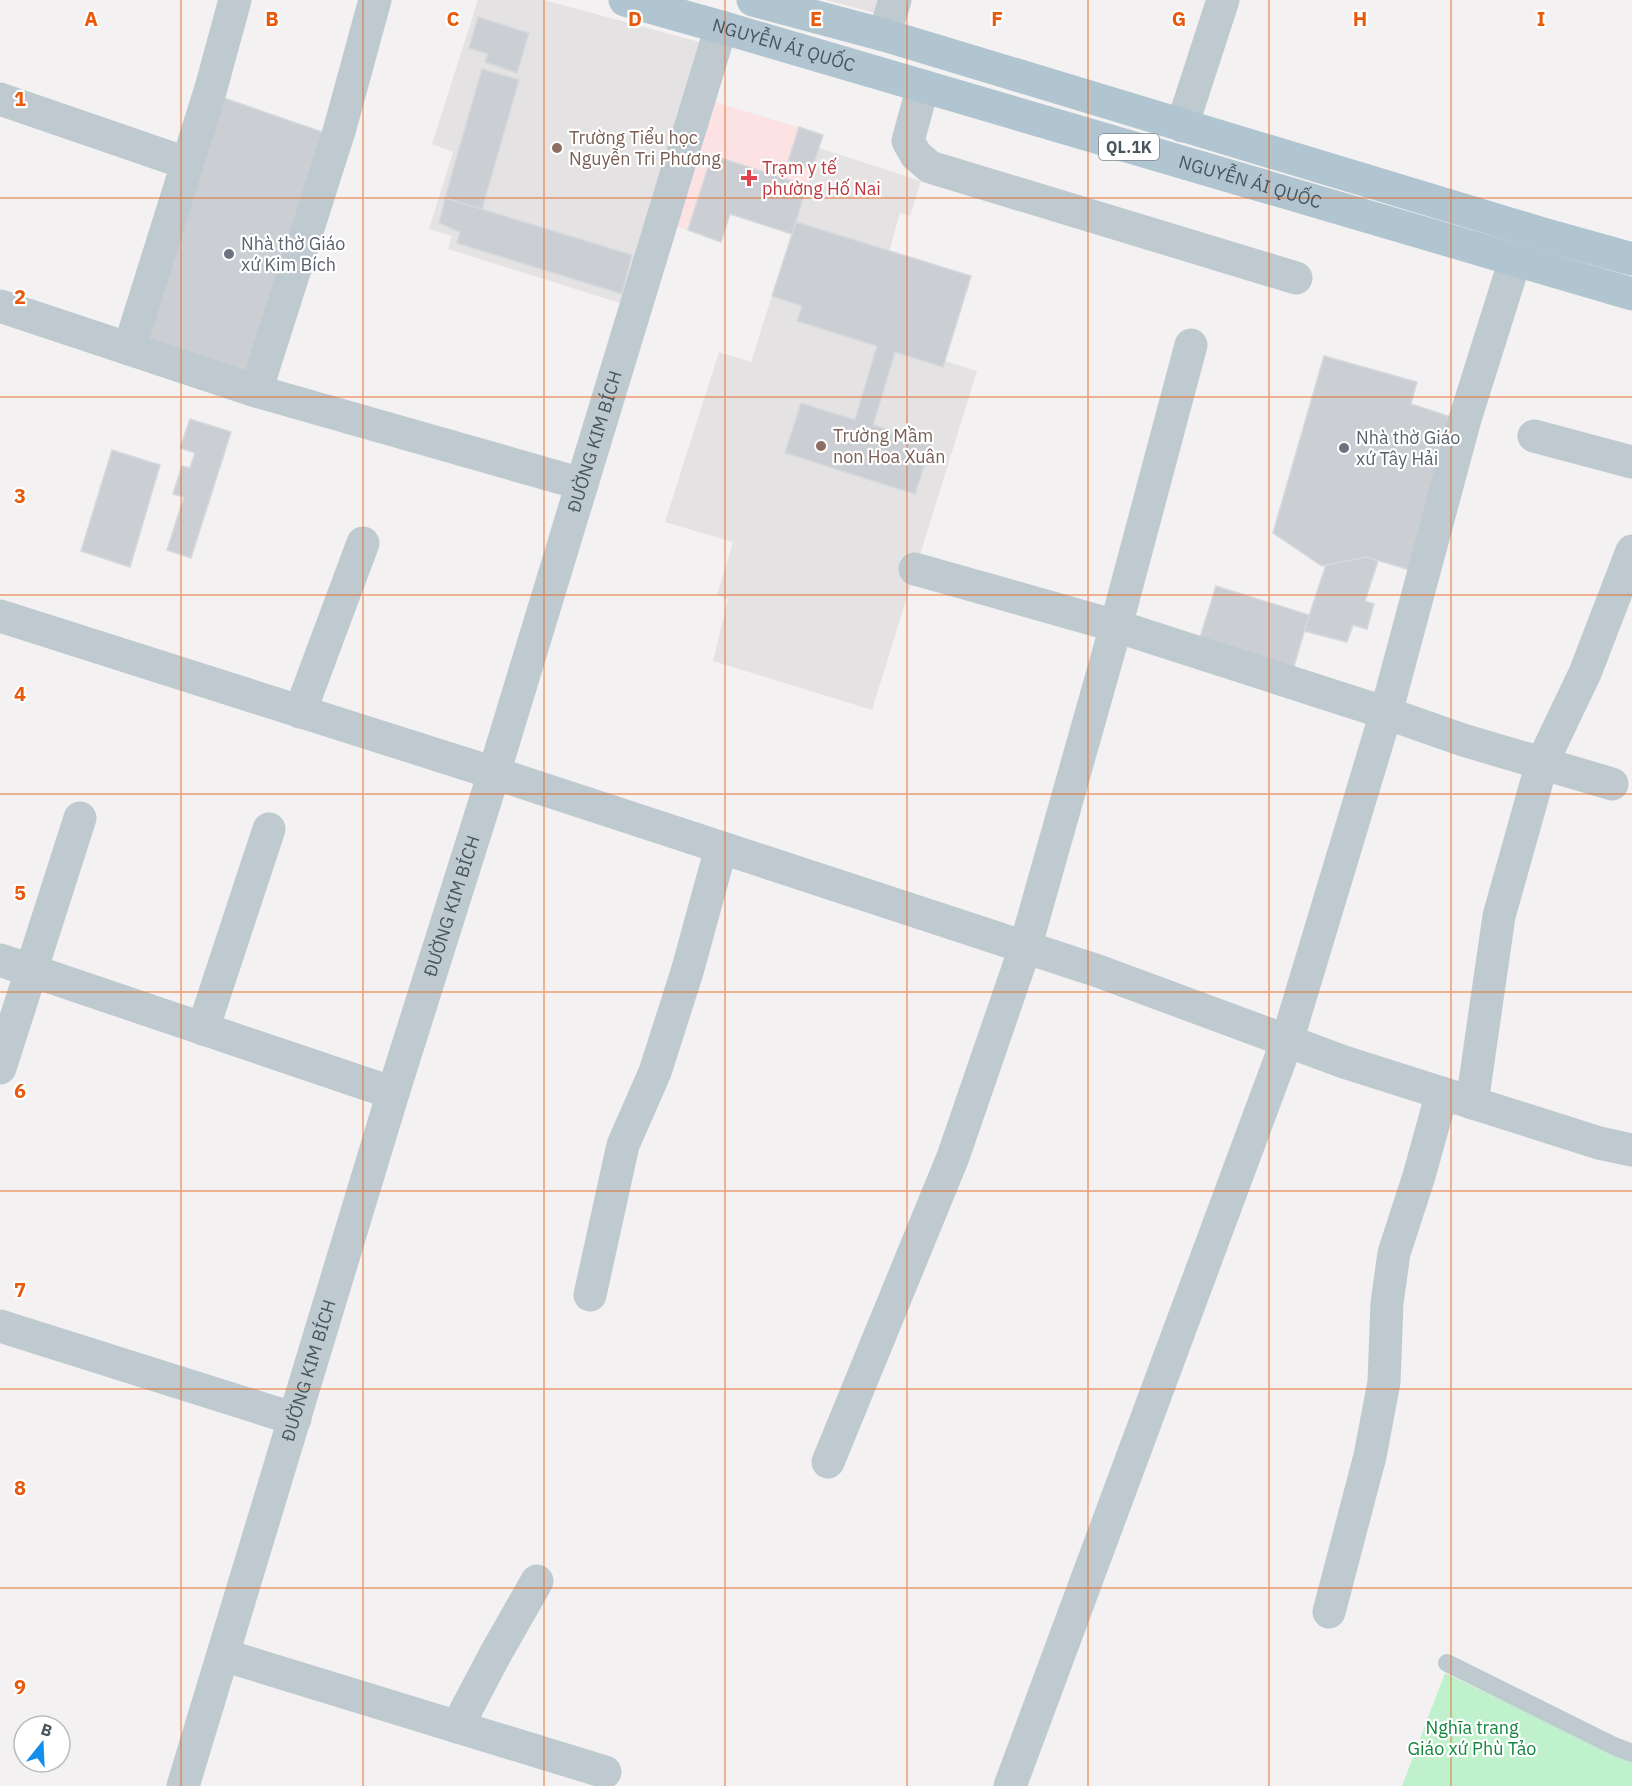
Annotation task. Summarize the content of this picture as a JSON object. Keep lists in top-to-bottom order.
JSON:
{
  "streets": {
    "main road": ["NGUYỄN ÁI QUỐC", "QL.1K"],
    "street": ["ĐƯỜNG KIM BÍCH"]
  },
  "crossings": [
    ["NGUYỄN ÁI QUỐC", "ĐƯỜNG KIM BÍCH"]
  ],
  "parks": ["Nghĩa trang Giáo xứ Phù Tảo"],
  "places": {
    "other": [
      "Trường Tiểu học Nguyễn Tri Phương",
      "Nhà thờ Giáo xứ Kim Bích",
      "Trường Mầm non Hoa Xuân",
      "Nhà thờ Giáo xứ Tây Hải"
    ],
    "health": ["Trạm y tế phường Hố Nai"]
  },
  "north": "top",
  "grid": {
    "columns": [
      "A",
      "B",
      "C",
      "D",
      "E",
      "F",
      "G",
      "H",
      "I"
    ],
    "rows": [
      "1",
      "2",
      "3",
      "4",
      "5",
      "6",
      "7",
      "8",
      "9"
    ]
  }
}
